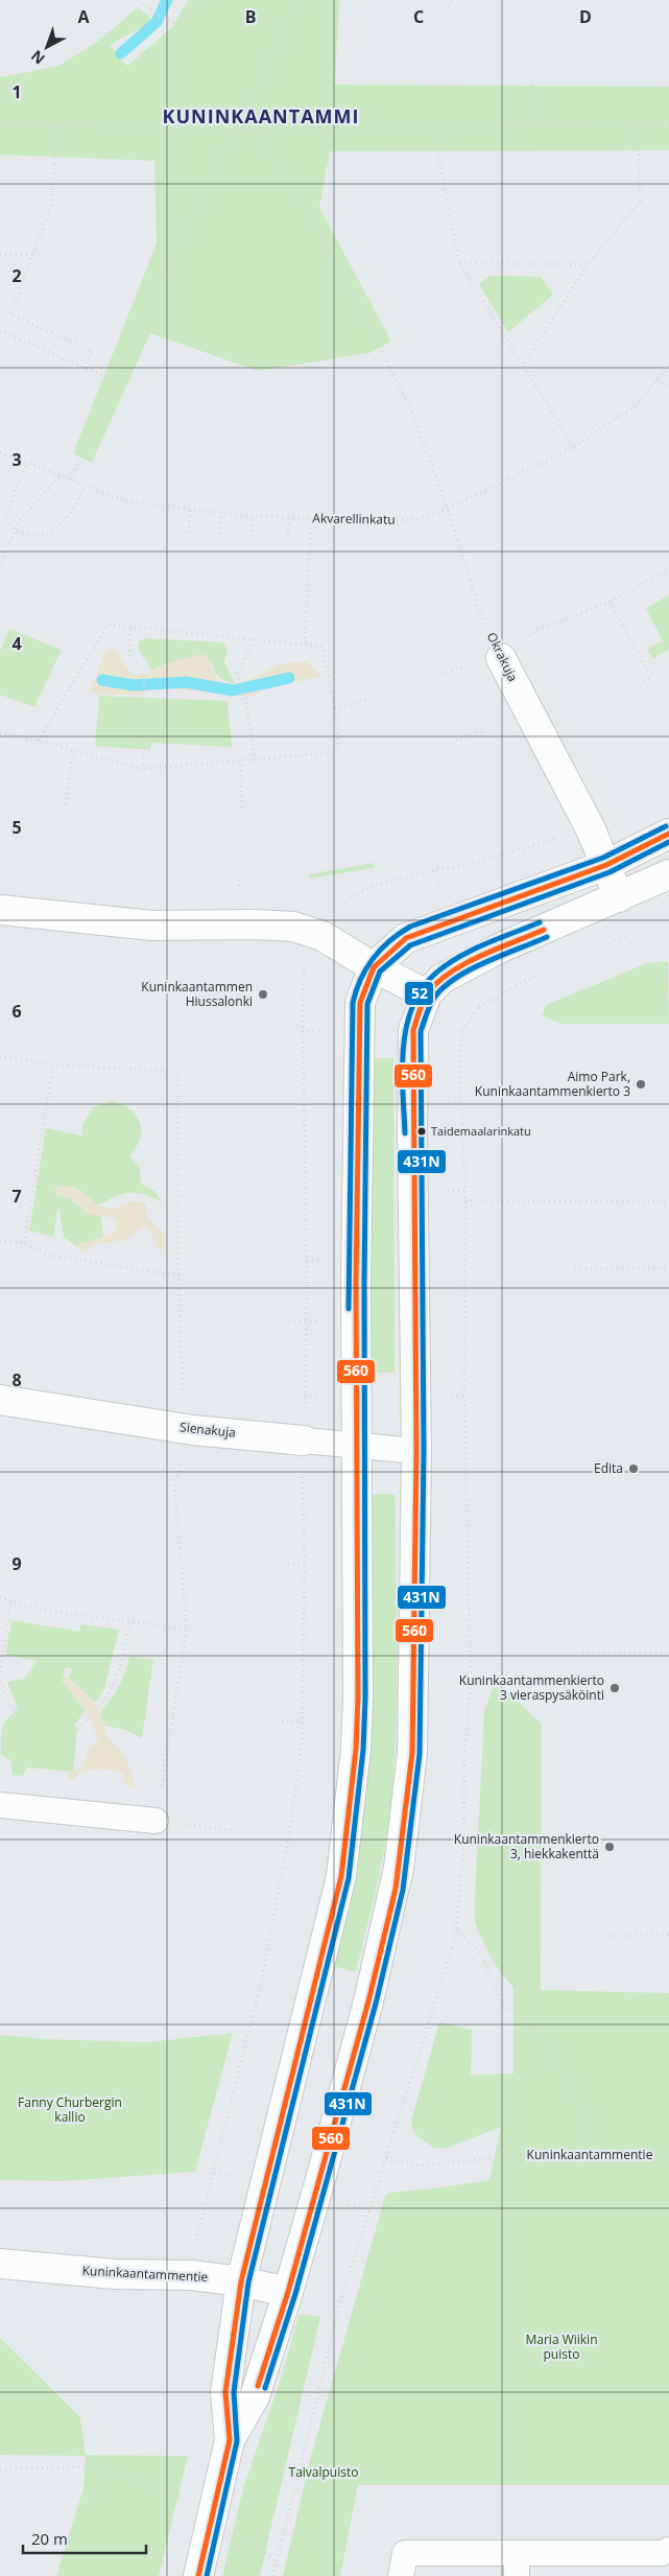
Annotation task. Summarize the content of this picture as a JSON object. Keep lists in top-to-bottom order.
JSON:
{
  "streets": {
    "street": ["Okrakuja", "Sienakuja", "Kuninkaantammentie"],
    "path": ["Akvarellinkatu"]
  },
  "crossings": [
    ["Akvarellinkatu", "Okrakuja"]
  ],
  "districts": ["KUNINKAANTAMMI"],
  "parks": ["Fanny Churbergin kallio", "Maria Wiikin puisto", "Taivalpuisto"],
  "places": [
    "Kuninkaantammen Hiussalonki",
    "Aimo Park, Kuninkaantammenkierto 3",
    "Taidemaalarinkatu",
    "Edita",
    "Kuninkaantammenkierto 3 vieraspysäköinti",
    "Kuninkaantammenkierto 3, hiekkakenttä"
  ],
  "lines": ["transit line 52", "transit line 560", "transit line 431N"],
  "scale_bar": "20 m",
  "north": "bottom left",
  "grid": {
    "columns": [
      "A",
      "B",
      "C",
      "D"
    ],
    "rows": [
      "1",
      "2",
      "3",
      "4",
      "5",
      "6",
      "7",
      "8",
      "9"
    ]
  }
}
